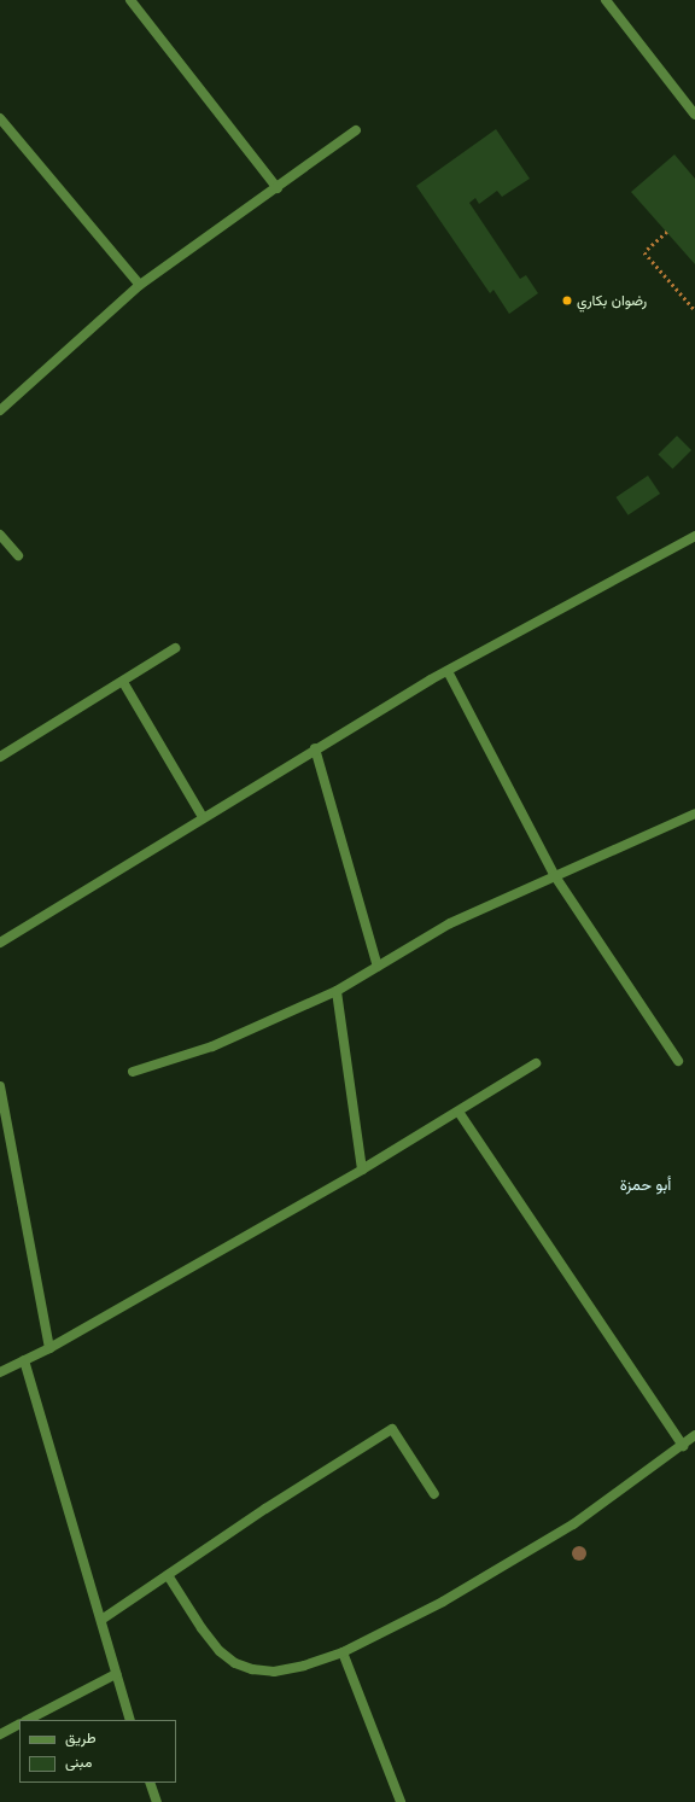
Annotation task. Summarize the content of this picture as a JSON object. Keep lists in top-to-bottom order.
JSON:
{
  "districts": ["أبو حمزة"],
  "places": ["رضوان بكاري"],
  "legend": ["طريق", "مبنى"]
}
